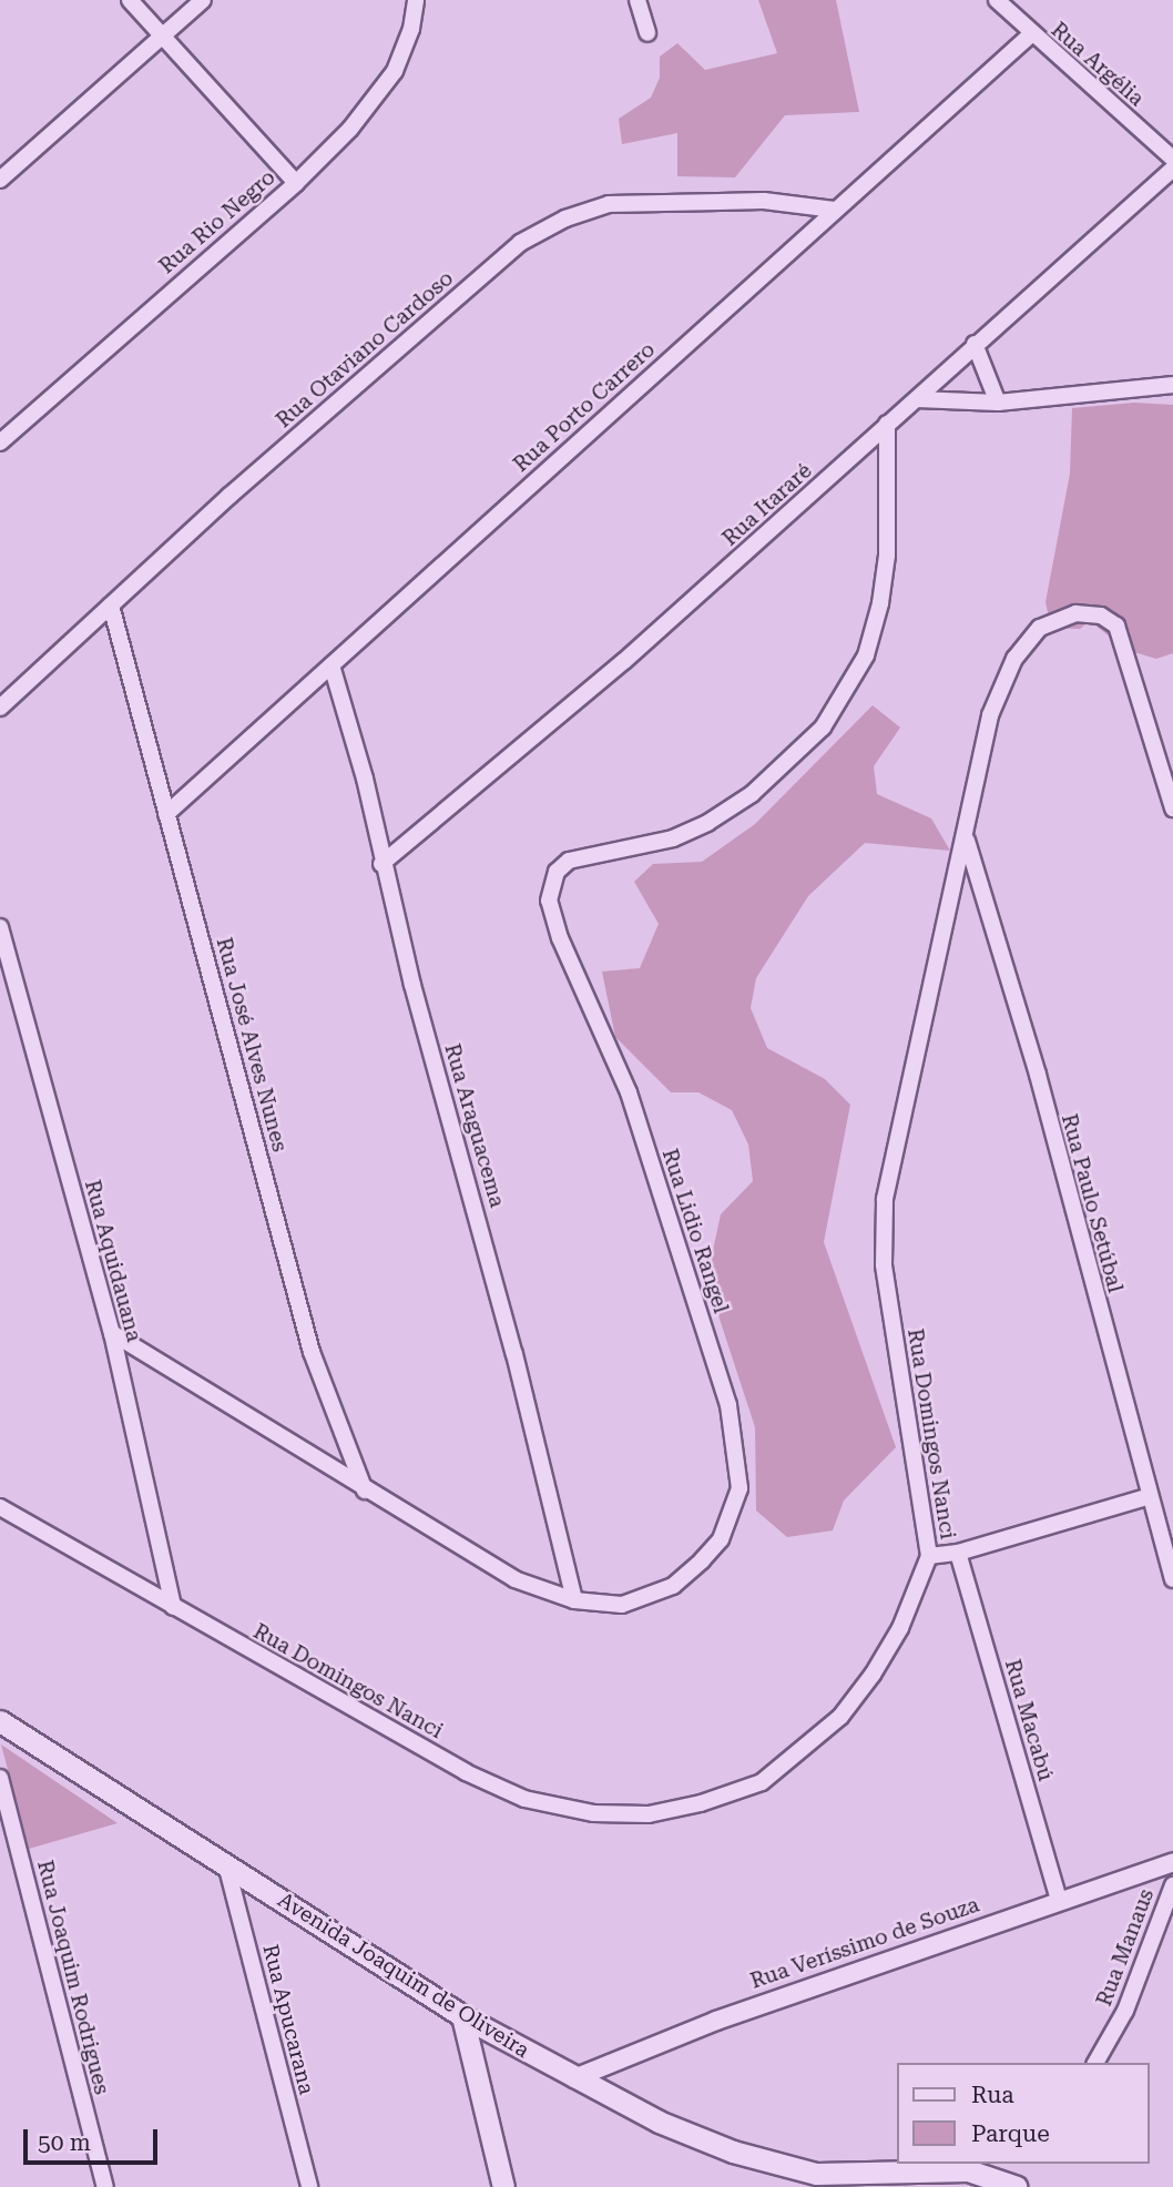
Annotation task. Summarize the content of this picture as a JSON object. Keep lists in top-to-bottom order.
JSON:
{
  "streets": {
    "main road": ["Avenida Joaquim de Oliveira"],
    "street": [
      "Rua Argélia",
      "Rua Rio Negro",
      "Rua Otaviano Cardoso",
      "Rua Porto Carrero",
      "Rua Itararé",
      "Rua José Alves Nunes",
      "Rua Araguacema",
      "Rua Paulo Setúbal",
      "Rua Lidio Rangel",
      "Rua Aquidauana",
      "Rua Domingos Nanci",
      "Rua Macabú",
      "Rua Veríssimo de Souza",
      "Rua Manaus",
      "Rua Joaquim Rodrigues",
      "Rua Apucarana"
    ]
  },
  "crossings": [
    ["Rua Argélia", "Rua Porto Carrero"],
    ["Rua Otaviano Cardoso", "Rua Porto Carrero"],
    ["Rua Otaviano Cardoso", "Rua José Alves Nunes"],
    ["Rua Porto Carrero", "Rua José Alves Nunes"],
    ["Rua Porto Carrero", "Rua Araguacema"],
    ["Rua Itararé", "Rua Araguacema"],
    ["Rua Itararé", "Rua Lidio Rangel"],
    ["Rua José Alves Nunes", "Rua Lidio Rangel"],
    ["Rua Araguacema", "Rua Lidio Rangel"],
    ["Rua Paulo Setúbal", "Rua Domingos Nanci"],
    ["Rua Lidio Rangel", "Rua Aquidauana"],
    ["Rua Aquidauana", "Rua Domingos Nanci"],
    ["Rua Macabú", "Rua Veríssimo de Souza"],
    ["Rua Veríssimo de Souza", "Avenida Joaquim de Oliveira"],
    ["Avenida Joaquim de Oliveira", "Rua Apucarana"]
  ],
  "legend": ["Rua", "Parque"],
  "scale_bar": "50 m"
}
